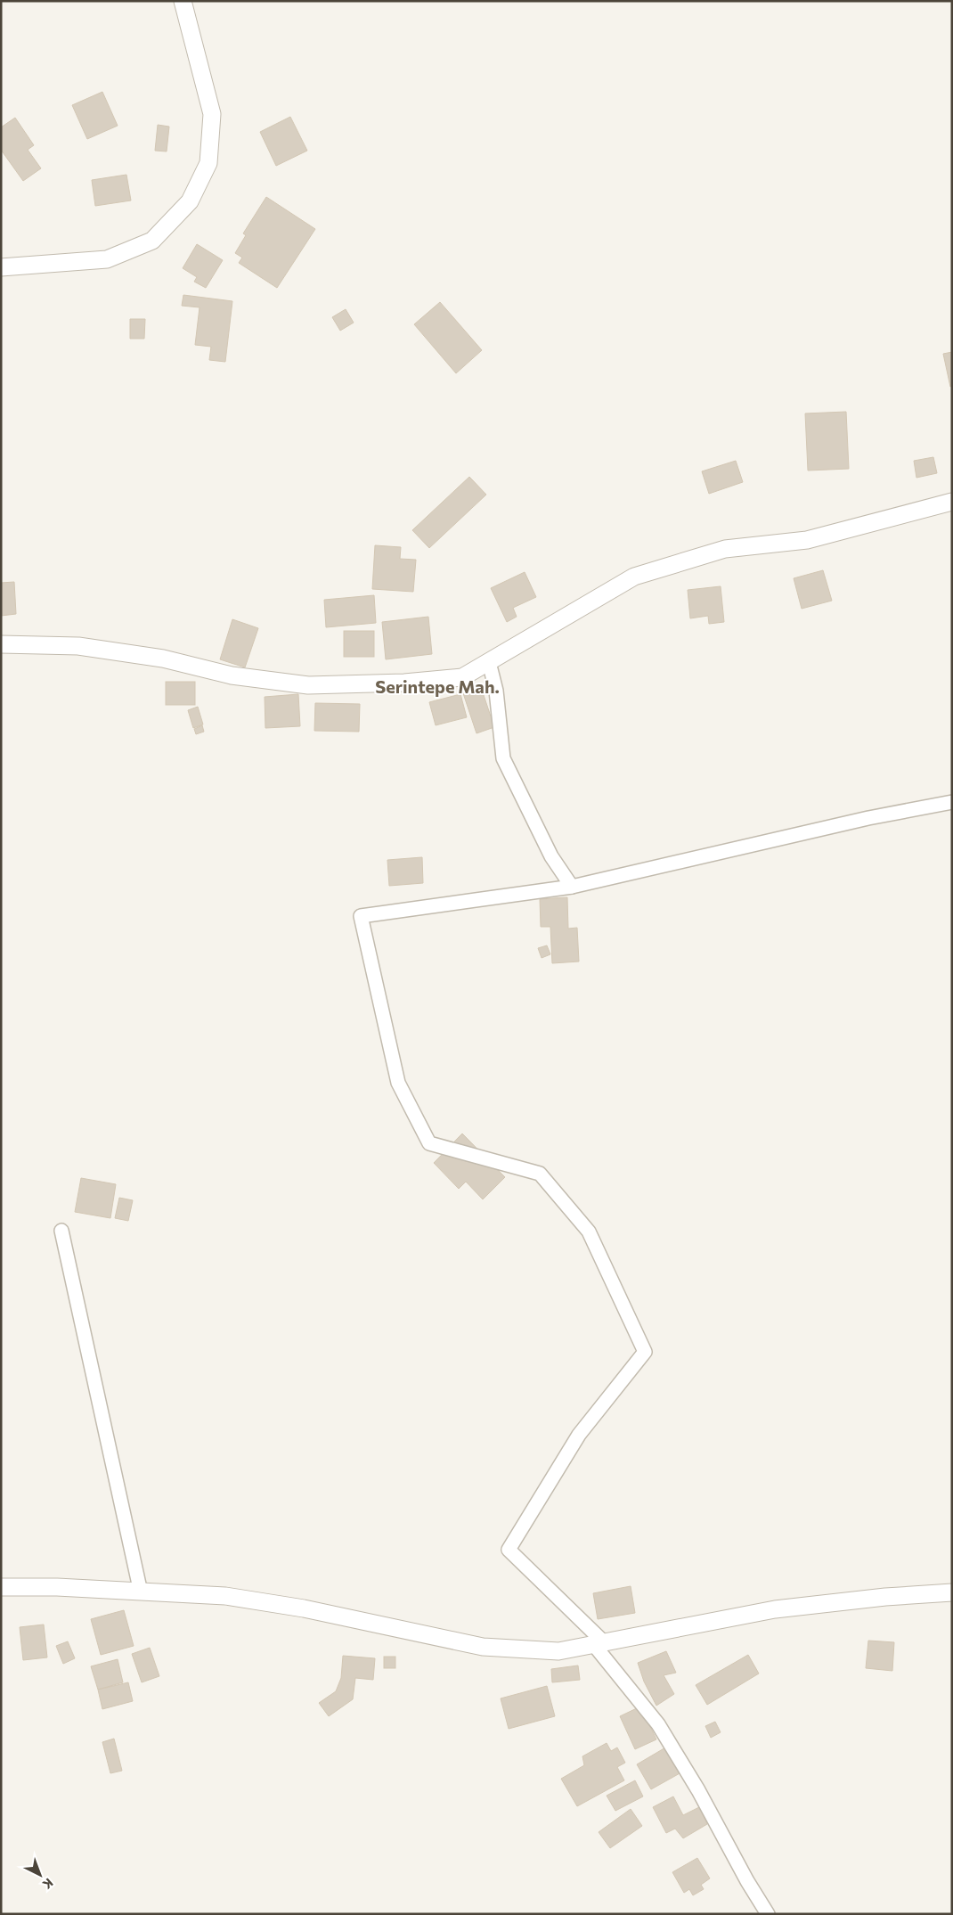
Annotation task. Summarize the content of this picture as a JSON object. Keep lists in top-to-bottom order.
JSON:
{
  "districts": ["Serintepe Mah."],
  "north": "bottom right"
}
